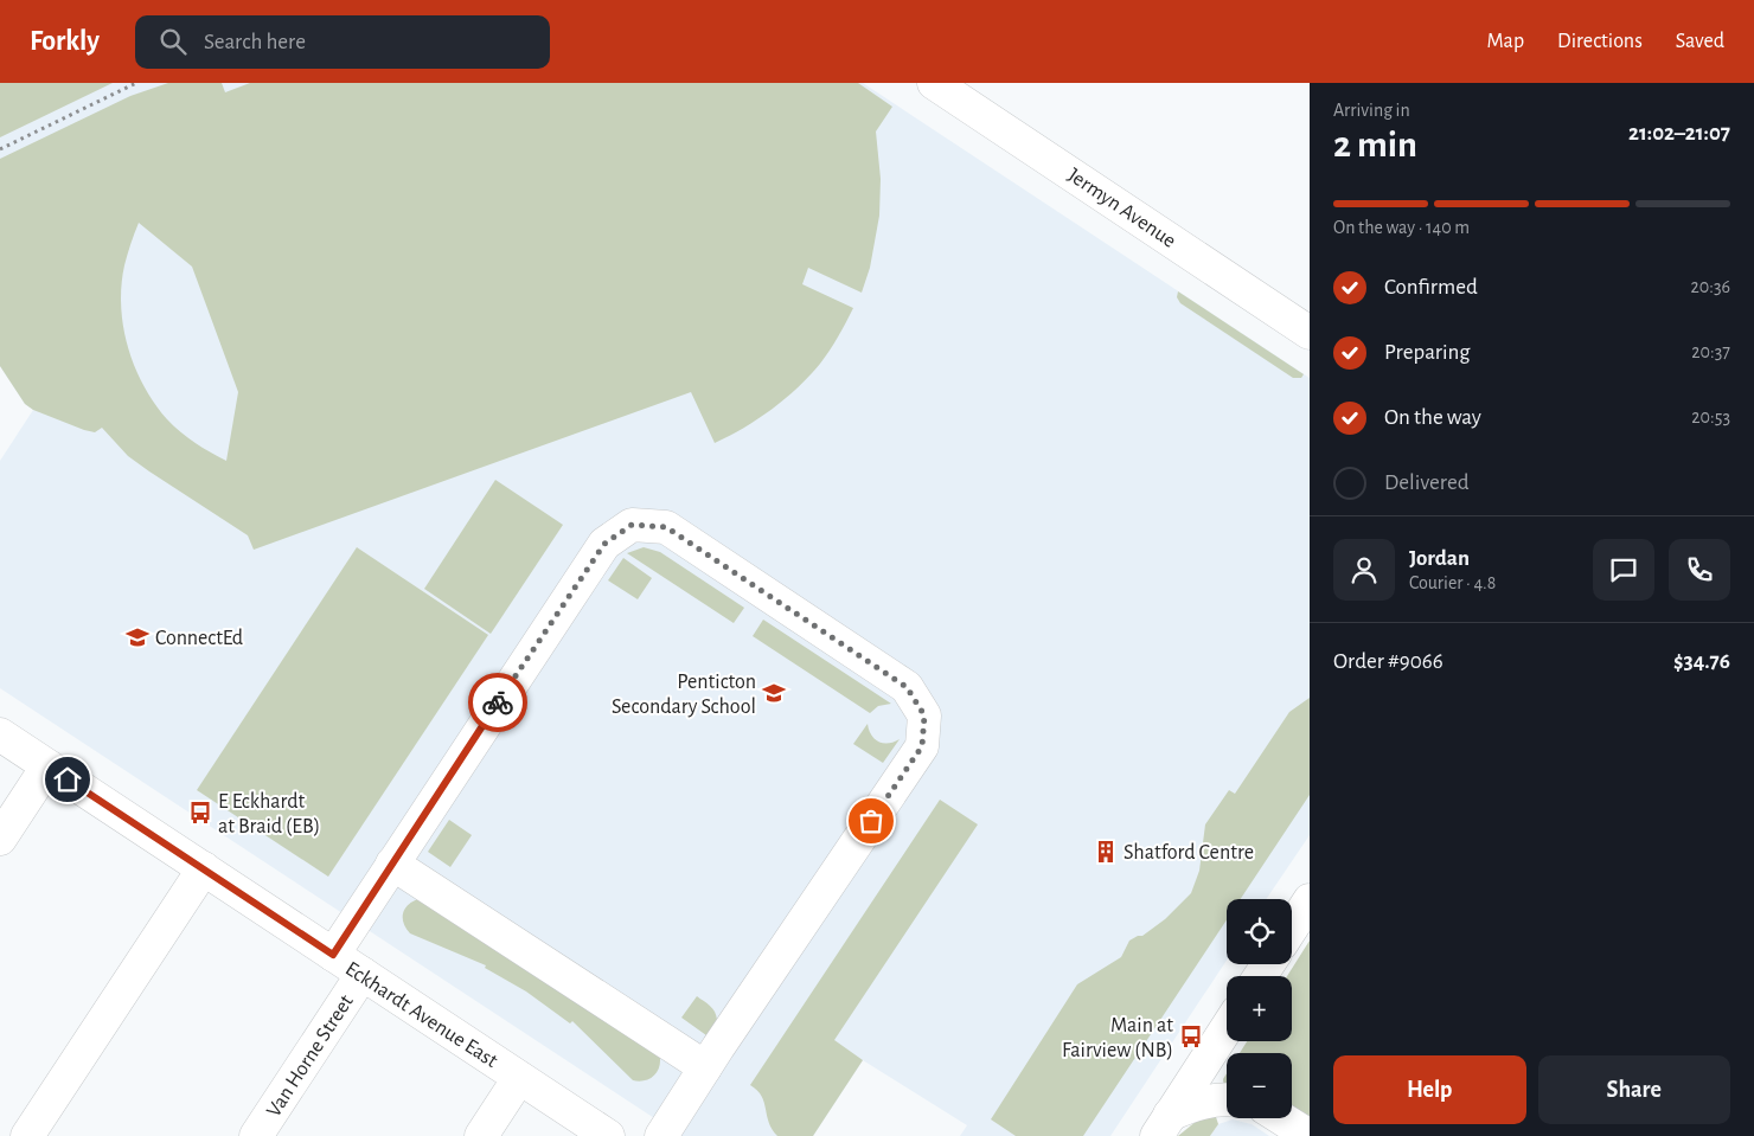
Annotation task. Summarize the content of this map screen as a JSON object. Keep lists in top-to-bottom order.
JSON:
{
  "streets": {
    "main road": ["Jermyn Avenue", "Eckhardt Avenue East", "Van Horne Street"]
  },
  "crossings": [
    ["Eckhardt Avenue East", "Van Horne Street"]
  ],
  "places": {
    "school or university": ["ConnectEd", "Penticton Secondary School"],
    "bus stop": ["E Eckhardt at Braid (EB)", "Main at Fairview (NB)"],
    "building": ["Shatford Centre"]
  },
  "page": {
    "header": "Forkly",
    "search": "Search here",
    "nav": ["Map", "Directions", "Saved"],
    "heading": ["2 min", "Arriving in", "21:02–21:07"],
    "panel": [
      "Jordan",
      "Courier · 4.8",
      "Order #9066",
      "$34.76"
    ],
    "bar": "On the way · 140 m",
    "list": [
      ["Confirmed", "20:36"],
      ["Preparing", "20:37"],
      ["On the way", "20:53"],
      "Delivered"
    ],
    "map_buttons": ["+", "−"],
    "buttons": ["Help", "Share"]
  }
}
